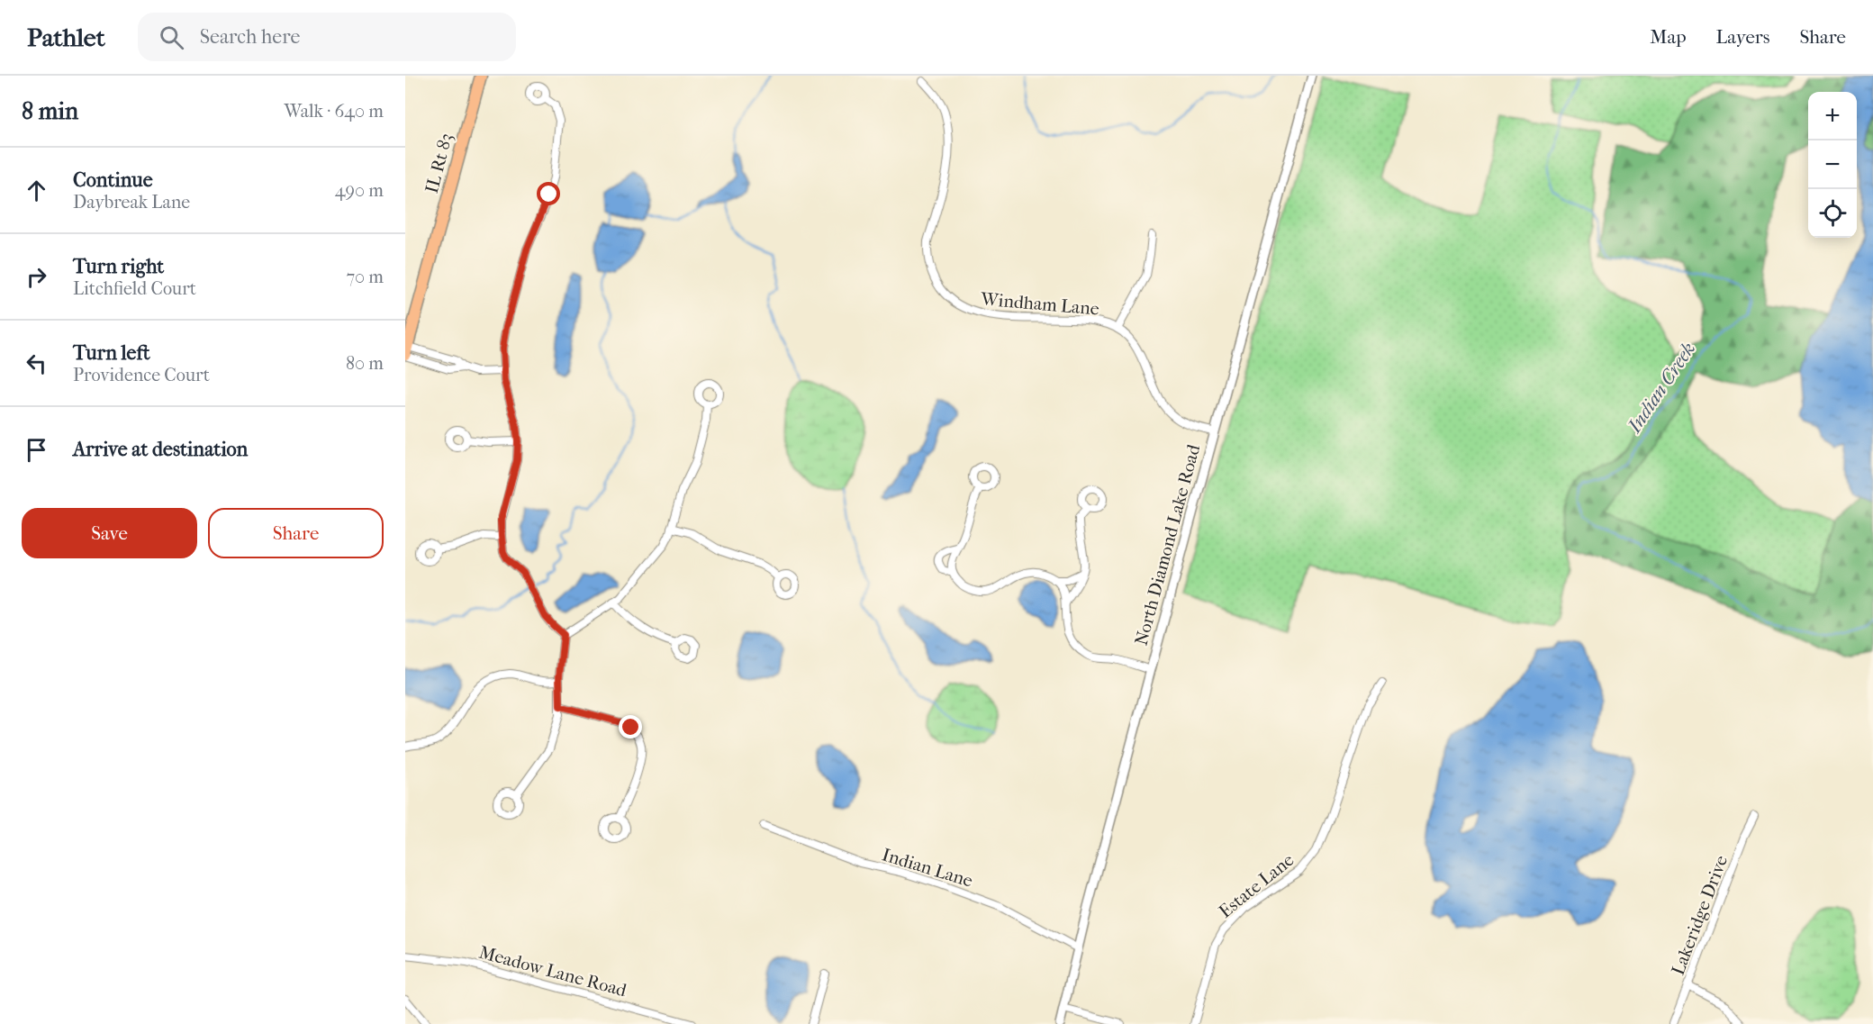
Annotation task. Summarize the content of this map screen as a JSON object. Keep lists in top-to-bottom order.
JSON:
{
  "streets": {
    "main road": ["IL Rt 83"],
    "street": [
      "Windham Lane",
      "North Diamond Lake Road",
      "Indian Lane",
      "Estate Lane",
      "Lakeridge Drive",
      "Meadow Lane Road"
    ]
  },
  "crossings": [
    ["Windham Lane", "North Diamond Lake Road"],
    ["North Diamond Lake Road", "Indian Lane"]
  ],
  "water": ["Indian Creek"],
  "page": {
    "header": "Pathlet",
    "search": "Search here",
    "nav": ["Map", "Layers", "Share"],
    "heading": ["8 min", "Walk · 640 m"],
    "map_buttons": ["+", "−"],
    "list": [
      ["Continue", "Daybreak Lane", "490 m"],
      ["Turn right", "Litchfield Court", "70 m"],
      ["Turn left", "Providence Court", "80 m"],
      "Arrive at destination"
    ],
    "buttons": ["Save", "Share"]
  }
}
